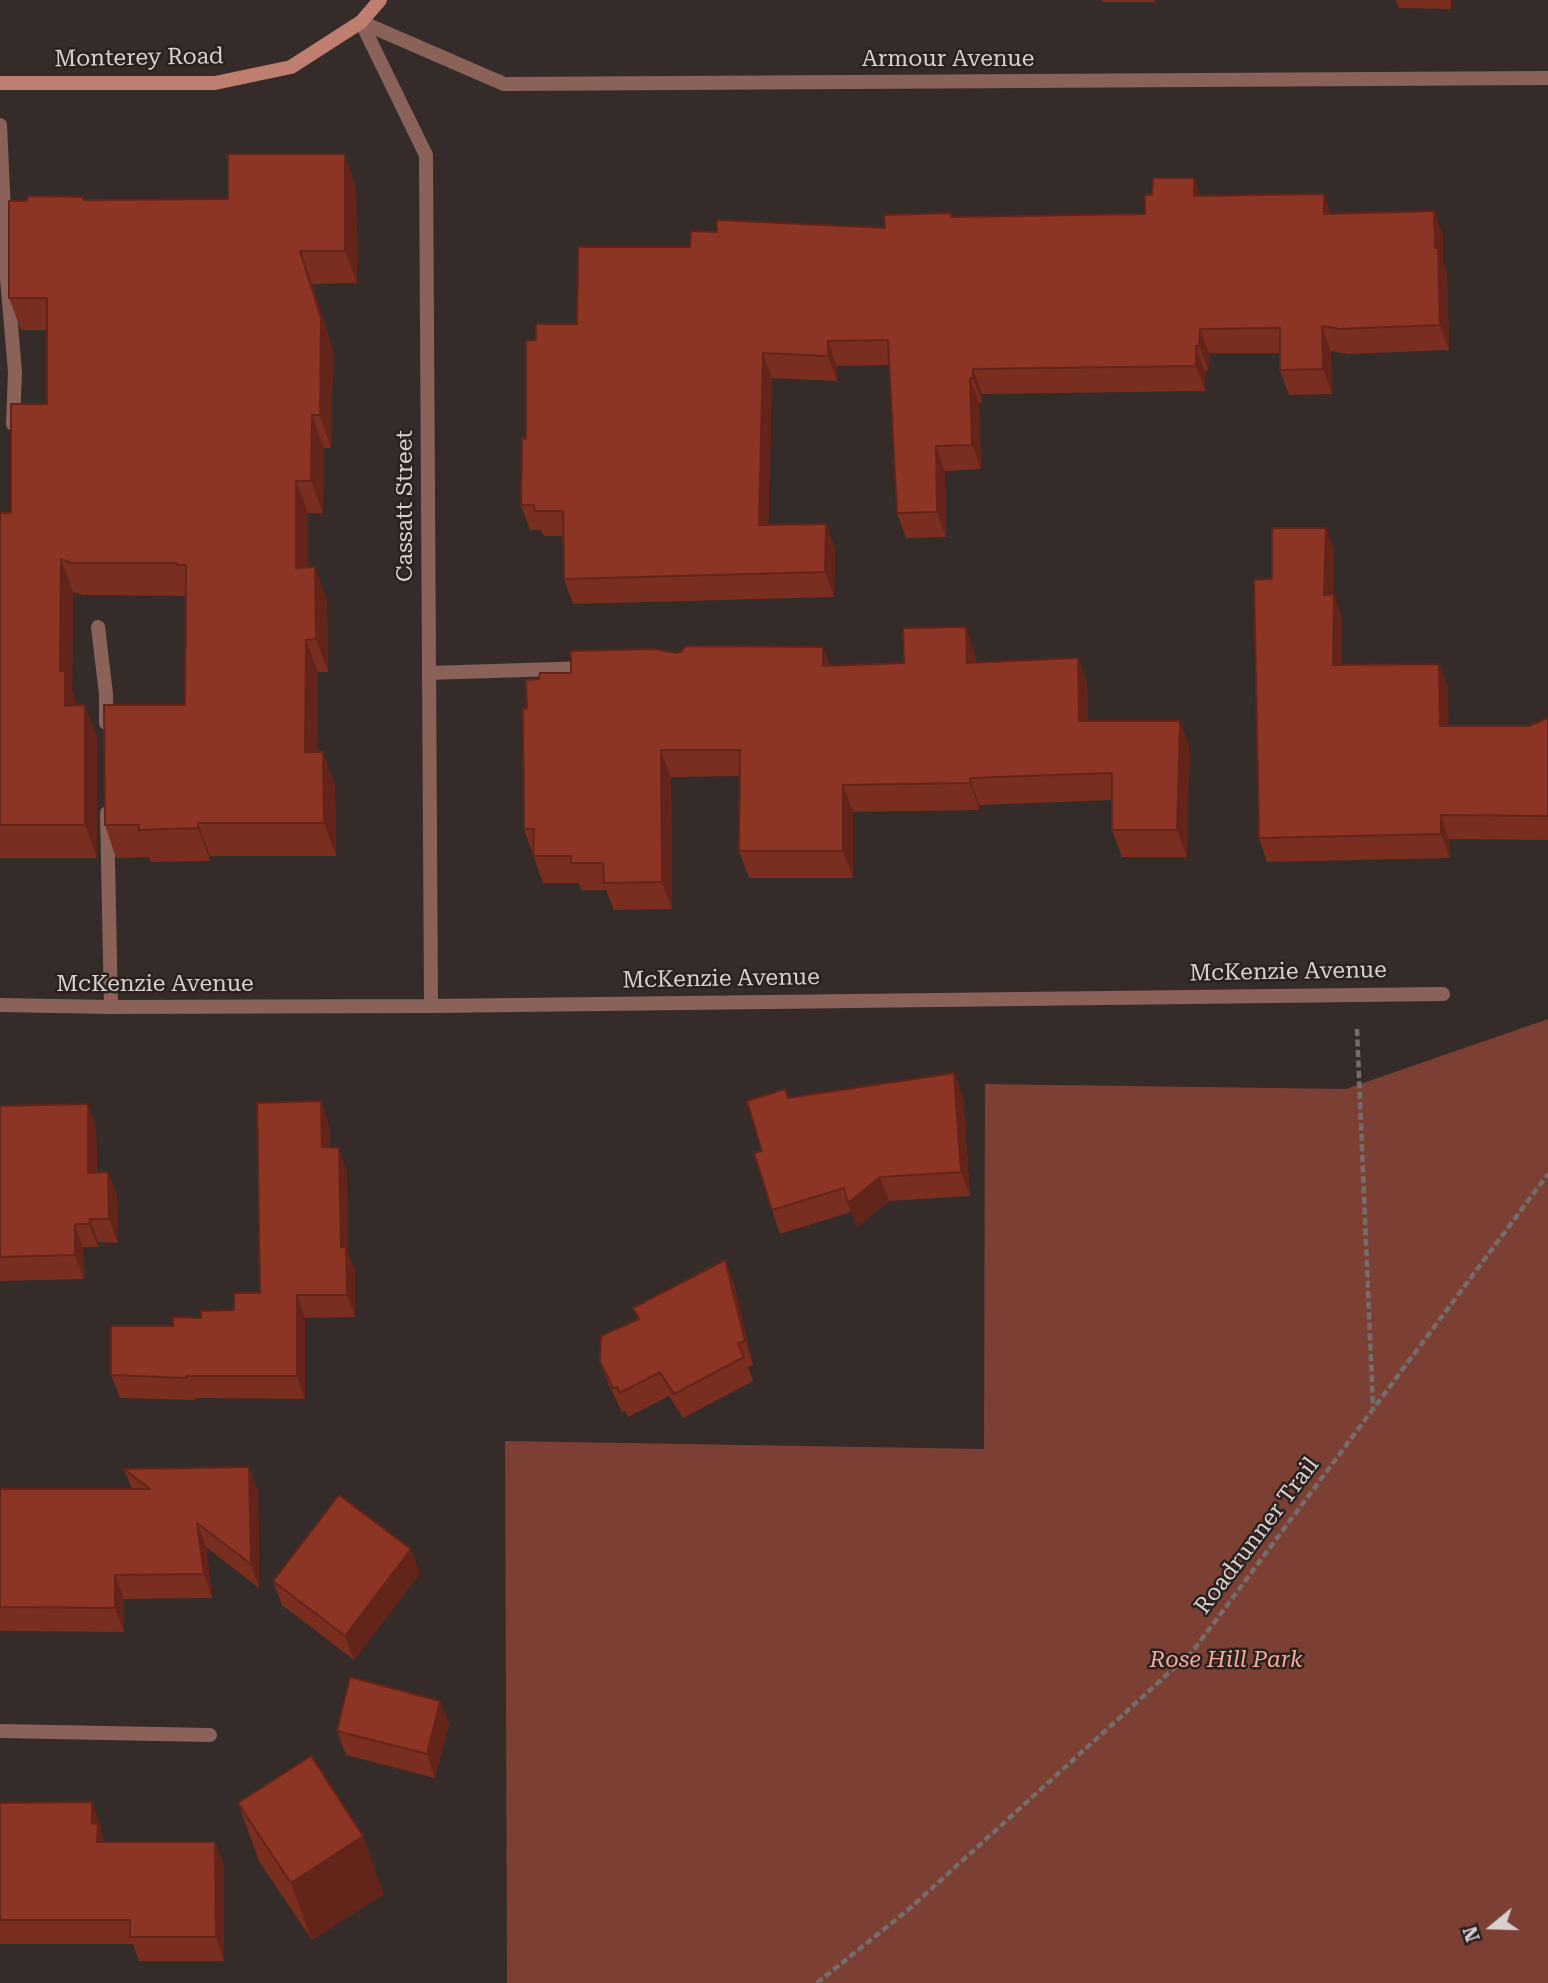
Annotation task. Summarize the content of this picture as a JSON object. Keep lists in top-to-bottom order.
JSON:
{
  "streets": {
    "street": [
      "Monterey Road",
      "Armour Avenue",
      "Cassatt Street",
      "McKenzie Avenue"
    ],
    "path": ["Roadrunner Trail"]
  },
  "crossings": [
    ["Monterey Road", "Armour Avenue"],
    ["Monterey Road", "Cassatt Street"],
    ["Armour Avenue", "Cassatt Street"],
    ["Cassatt Street", "McKenzie Avenue"]
  ],
  "parks": ["Rose Hill Park"],
  "north": "left"
}
